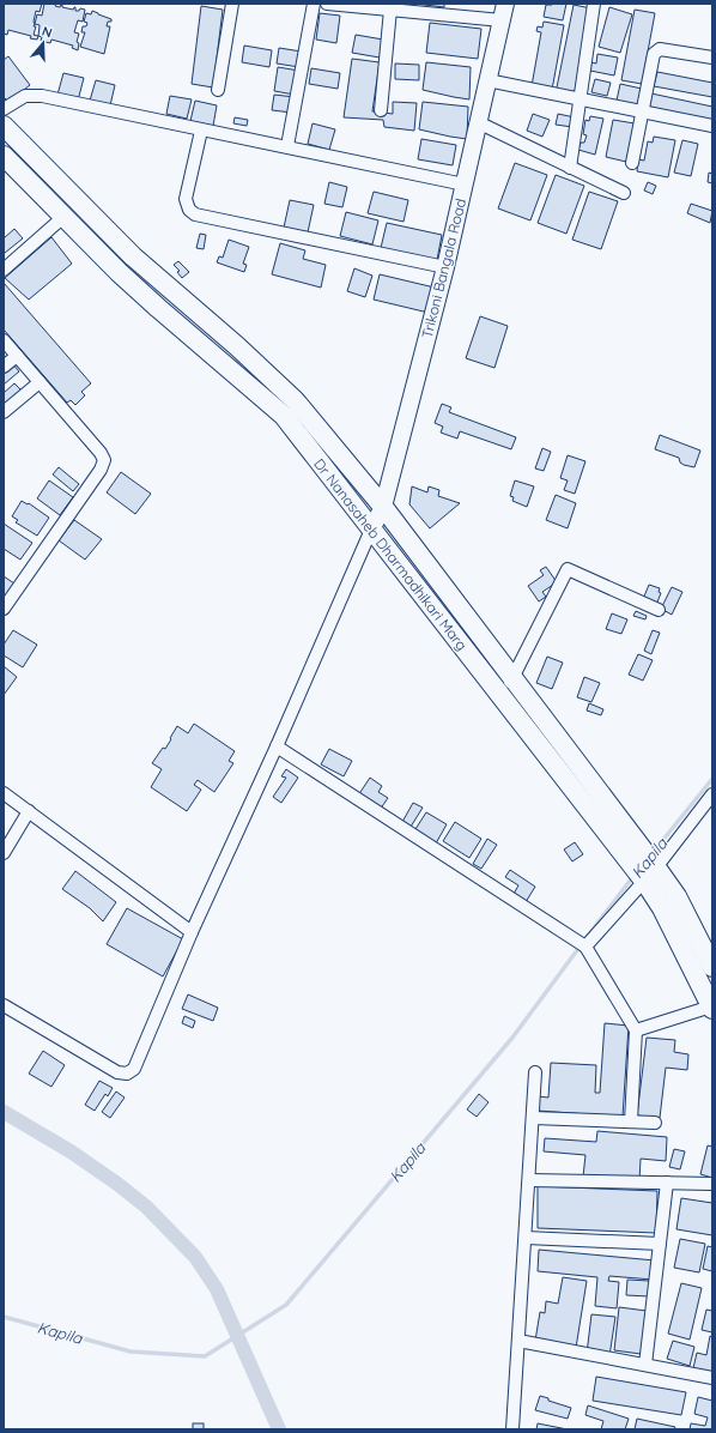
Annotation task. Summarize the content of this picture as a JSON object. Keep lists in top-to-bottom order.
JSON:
{
  "streets": {
    "main road": ["Dr Nanasaheb Dharmadhikari Marg"],
    "street": ["Trikoni Bangala Road"]
  },
  "crossings": [
    ["Trikoni Bangala Road", "Dr Nanasaheb Dharmadhikari Marg"]
  ],
  "water": ["Kapila"],
  "north": "top"
}
